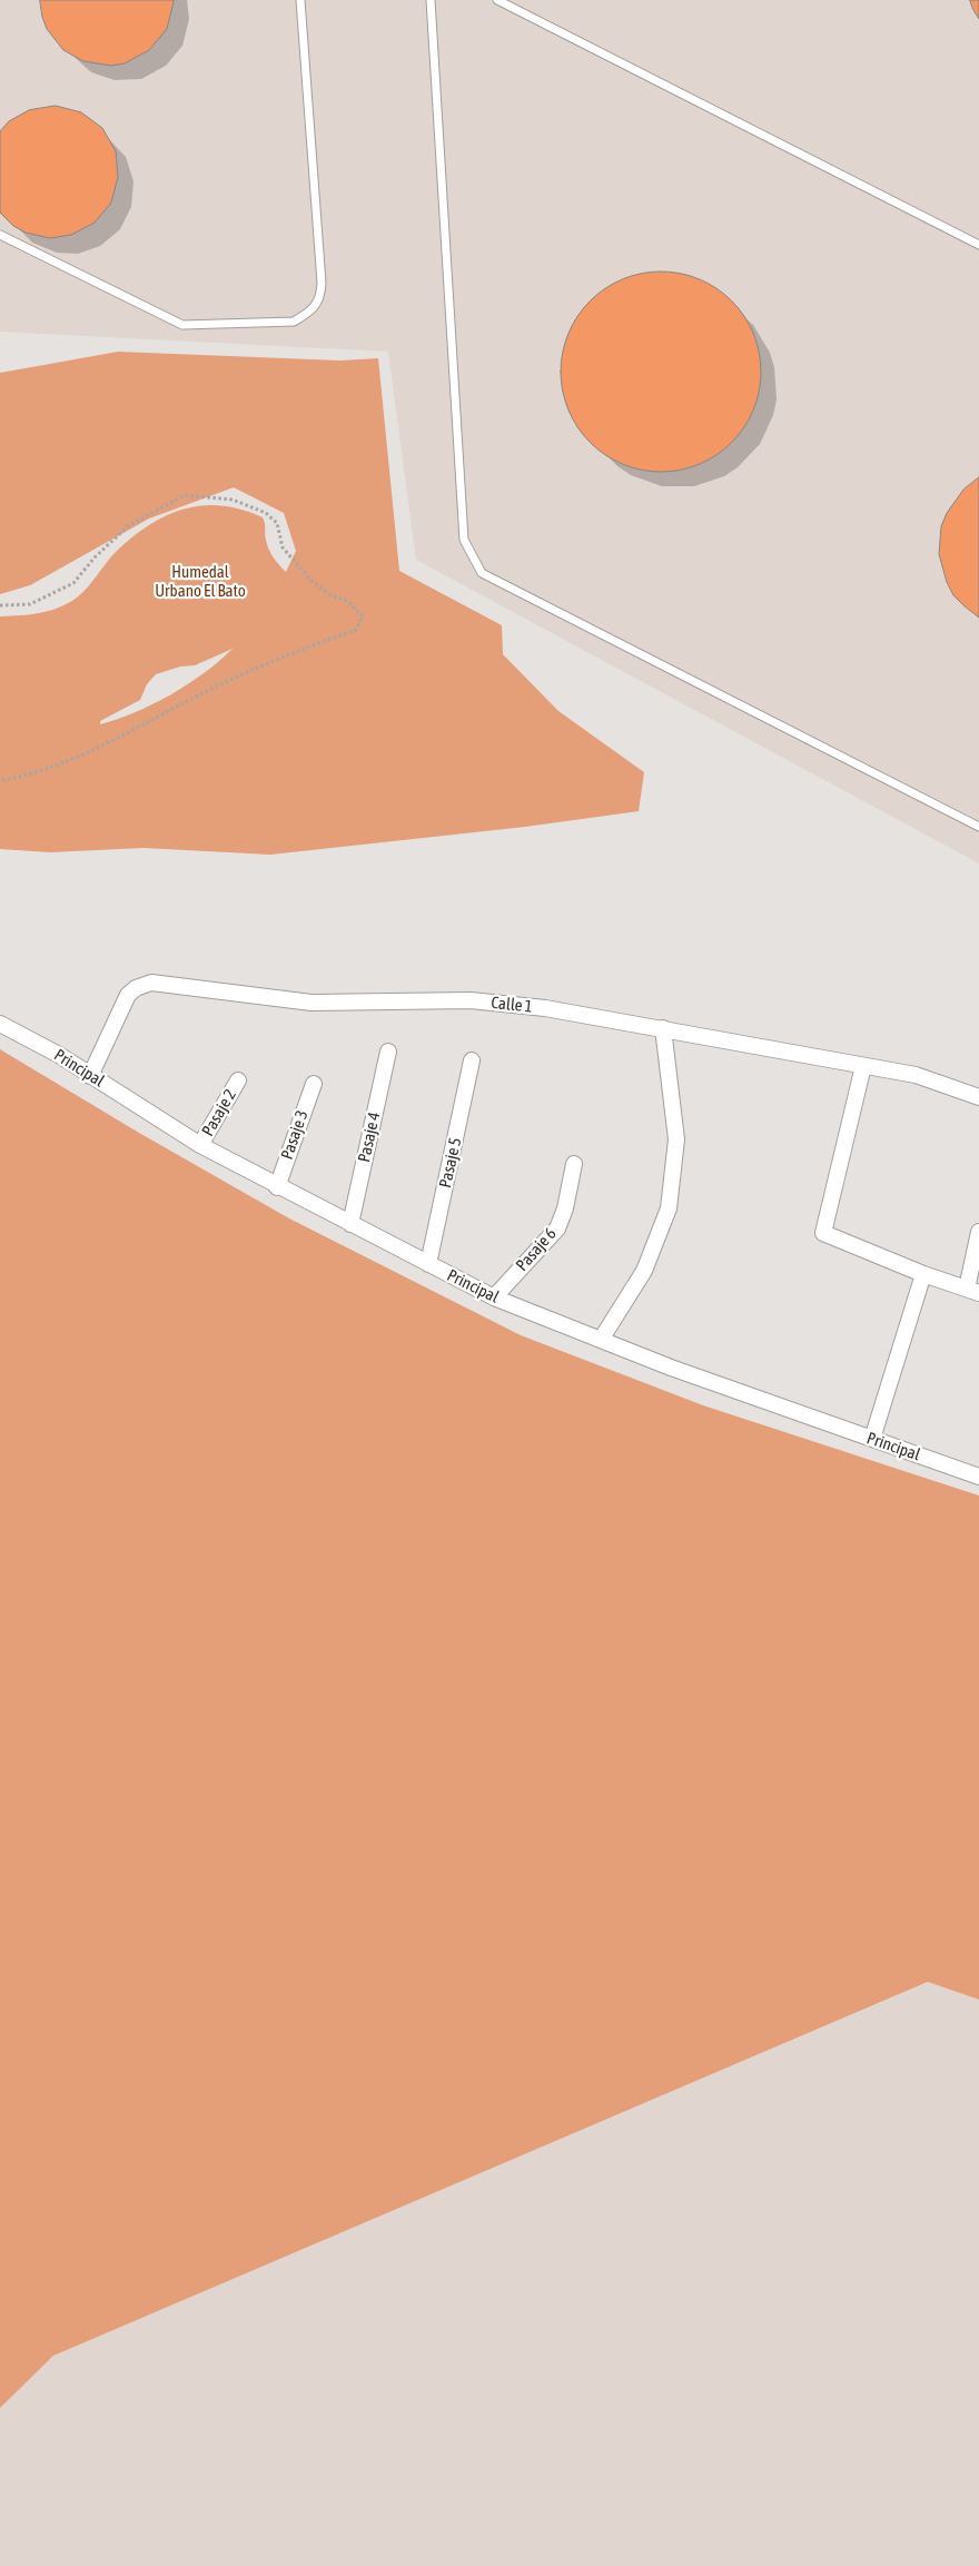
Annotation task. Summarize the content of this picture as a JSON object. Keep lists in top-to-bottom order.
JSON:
{
  "streets": {
    "street": [
      "Calle 1",
      "Principal",
      "Pasaje 2",
      "Pasaje 3",
      "Pasaje 4",
      "Pasaje 5",
      "Pasaje 6"
    ]
  },
  "crossings": [
    ["Calle 1", "Principal"],
    ["Principal", "Pasaje 2"],
    ["Principal", "Pasaje 3"],
    ["Principal", "Pasaje 4"],
    ["Principal", "Pasaje 5"],
    ["Principal", "Pasaje 6"]
  ],
  "parks": ["Humedal Urbano El Bato"]
}
